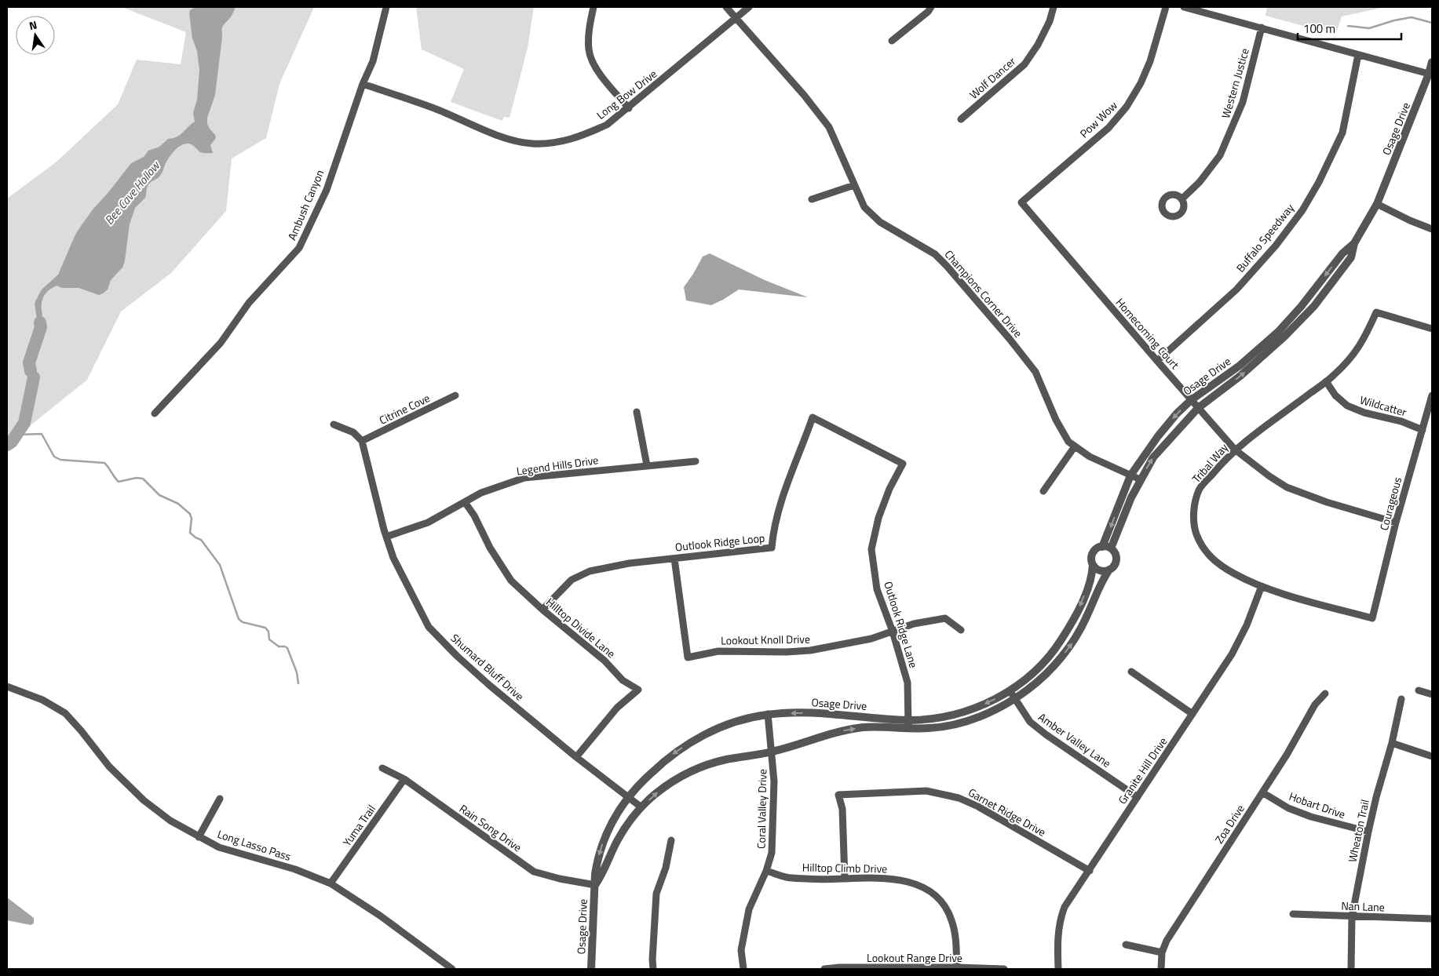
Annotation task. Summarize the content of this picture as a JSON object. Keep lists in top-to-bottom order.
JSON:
{
  "streets": {
    "street": [
      "Wolf Dancer",
      "Western Justice",
      "Long Bow Drive",
      "Pow Wow",
      "Osage Drive",
      "Ambush Canyon",
      "Buffalo Speedway",
      "Champions Corner Drive",
      "Homecoming Court",
      "Wildcatter",
      "Citrine Cove",
      "Tribal Way",
      "Legend Hills Drive",
      "Courageous",
      "Outlook Ridge Loop",
      "Outlook Ridge Lane",
      "Hilltop Divide Lane",
      "Lookout Knoll Drive",
      "Shumard Bluff Drive",
      "Amber Valley Lane",
      "Granite Hill Drive",
      "Hobart Drive",
      "Coral Valley Drive",
      "Garnet Ridge Drive",
      "Zoa Drive",
      "Yuma Trail",
      "Rain Song Drive",
      "Wheaton Trail",
      "Long Lasso Pass",
      "Hilltop Climb Drive",
      "Nan Lane",
      "Lookout Range Drive"
    ]
  },
  "crossings": [
    ["Long Bow Drive", "Ambush Canyon"],
    ["Long Bow Drive", "Champions Corner Drive"],
    ["Pow Wow", "Homecoming Court"],
    ["Osage Drive", "Champions Corner Drive"],
    ["Osage Drive", "Homecoming Court"],
    ["Osage Drive", "Outlook Ridge Lane"],
    ["Osage Drive", "Shumard Bluff Drive"],
    ["Osage Drive", "Amber Valley Lane"],
    ["Osage Drive", "Coral Valley Drive"],
    ["Osage Drive", "Rain Song Drive"],
    ["Buffalo Speedway", "Homecoming Court"],
    ["Homecoming Court", "Tribal Way"],
    ["Homecoming Court", "Courageous"],
    ["Wildcatter", "Tribal Way"],
    ["Wildcatter", "Courageous"],
    ["Citrine Cove", "Shumard Bluff Drive"],
    ["Tribal Way", "Courageous"],
    ["Tribal Way", "Granite Hill Drive"],
    ["Legend Hills Drive", "Hilltop Divide Lane"],
    ["Legend Hills Drive", "Shumard Bluff Drive"],
    ["Outlook Ridge Loop", "Outlook Ridge Lane"],
    ["Outlook Ridge Loop", "Hilltop Divide Lane"],
    ["Outlook Ridge Loop", "Lookout Knoll Drive"],
    ["Outlook Ridge Lane", "Lookout Knoll Drive"],
    ["Hilltop Divide Lane", "Shumard Bluff Drive"],
    ["Amber Valley Lane", "Granite Hill Drive"],
    ["Granite Hill Drive", "Garnet Ridge Drive"],
    ["Hobart Drive", "Zoa Drive"],
    ["Hobart Drive", "Wheaton Trail"],
    ["Coral Valley Drive", "Hilltop Climb Drive"],
    ["Garnet Ridge Drive", "Hilltop Climb Drive"],
    ["Yuma Trail", "Rain Song Drive"],
    ["Yuma Trail", "Long Lasso Pass"],
    ["Wheaton Trail", "Nan Lane"],
    ["Hilltop Climb Drive", "Lookout Range Drive"]
  ],
  "water": ["Bee Cave Hollow"],
  "scale_bar": "100 m",
  "north": "top"
}
